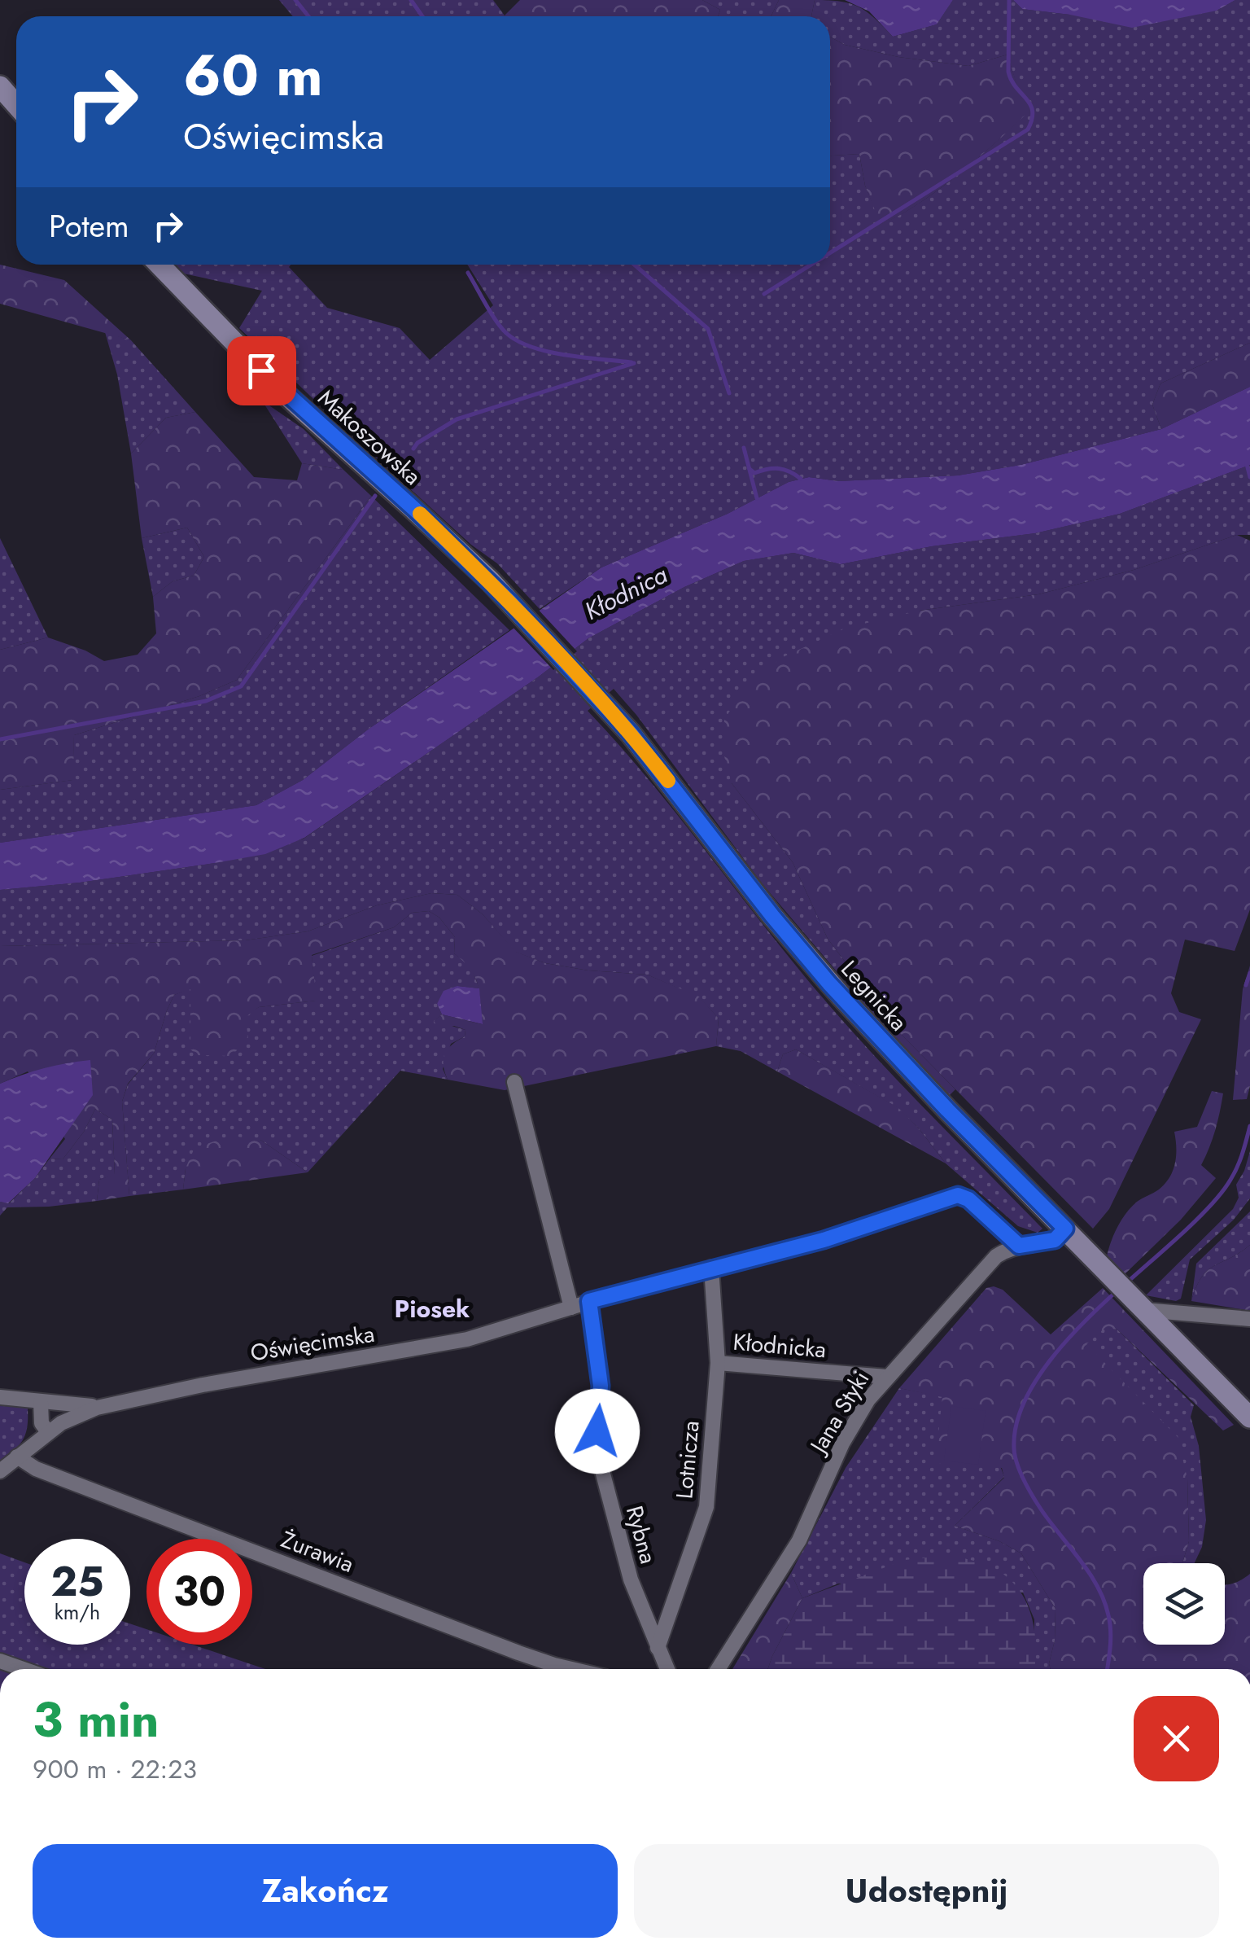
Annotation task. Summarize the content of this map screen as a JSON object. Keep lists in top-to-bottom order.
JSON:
{
  "streets": {
    "main road": ["Makoszowska", "Legnicka"],
    "street": [
      "Oświęcimska",
      "Kłodnicka",
      "Jana Styki",
      "Lotnicza",
      "Rybna",
      "Żurawia"
    ]
  },
  "crossings": [
    ["Makoszowska", "Legnicka"],
    ["Legnicka", "Jana Styki"],
    ["Oświęcimska", "Jana Styki"],
    ["Oświęcimska", "Lotnicza"],
    ["Oświęcimska", "Rybna"],
    ["Oświęcimska", "Żurawia"],
    ["Kłodnicka", "Jana Styki"],
    ["Kłodnicka", "Lotnicza"],
    ["Lotnicza", "Rybna"]
  ],
  "districts": ["Piosek"],
  "water": ["Kłodnica"],
  "page": {
    "turn": ["60 m", "Oświęcimska"],
    "then": "Potem",
    "speed": "25 km/h",
    "limit": "30",
    "heading": ["3 min", "900 m · 22:23"],
    "buttons": ["Zakończ", "Udostępnij"]
  }
}
